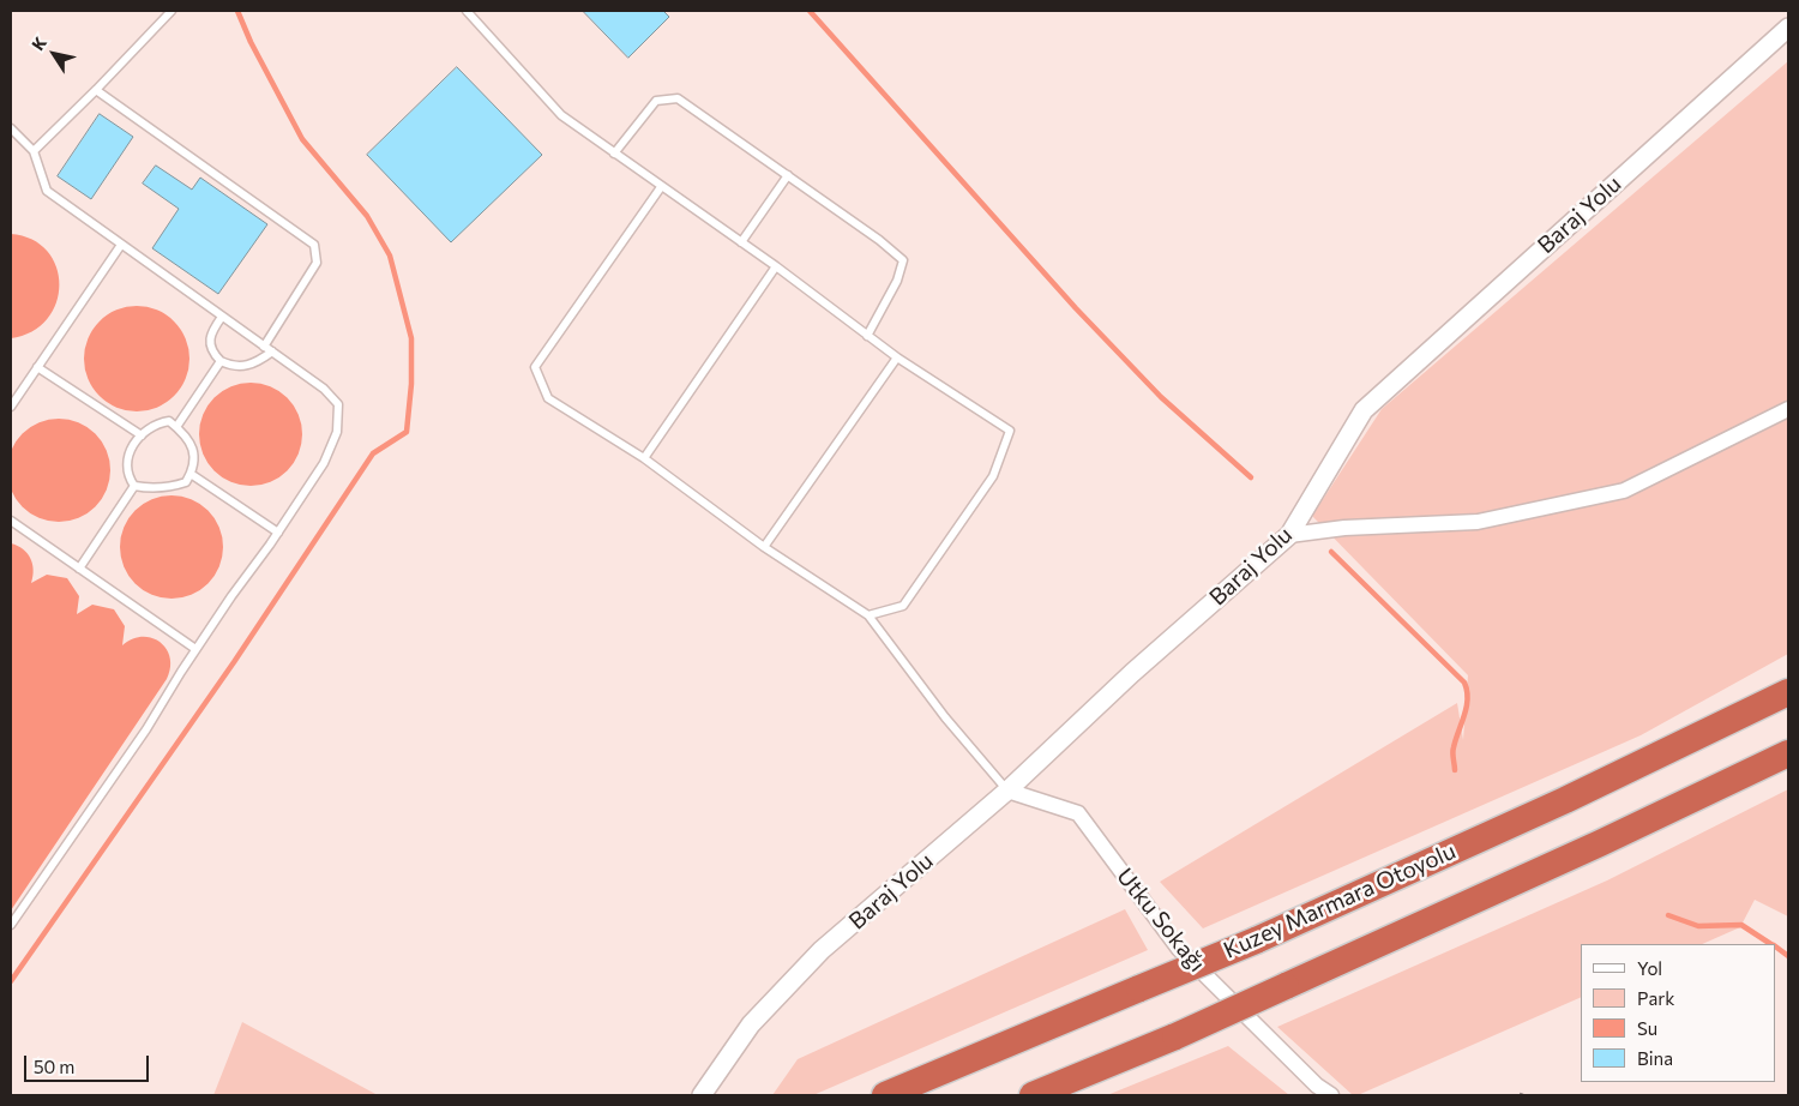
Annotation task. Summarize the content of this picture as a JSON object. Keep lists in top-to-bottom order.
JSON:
{
  "streets": {
    "highway": ["Kuzey Marmara Otoyolu"],
    "street": ["Baraj Yolu", "Utku Sokağı"]
  },
  "crossings": [
    ["Baraj Yolu", "Utku Sokağı"]
  ],
  "legend": [
    "Yol",
    "Park",
    "Su",
    "Bina"
  ],
  "scale_bar": "50 m",
  "north": "top left"
}
